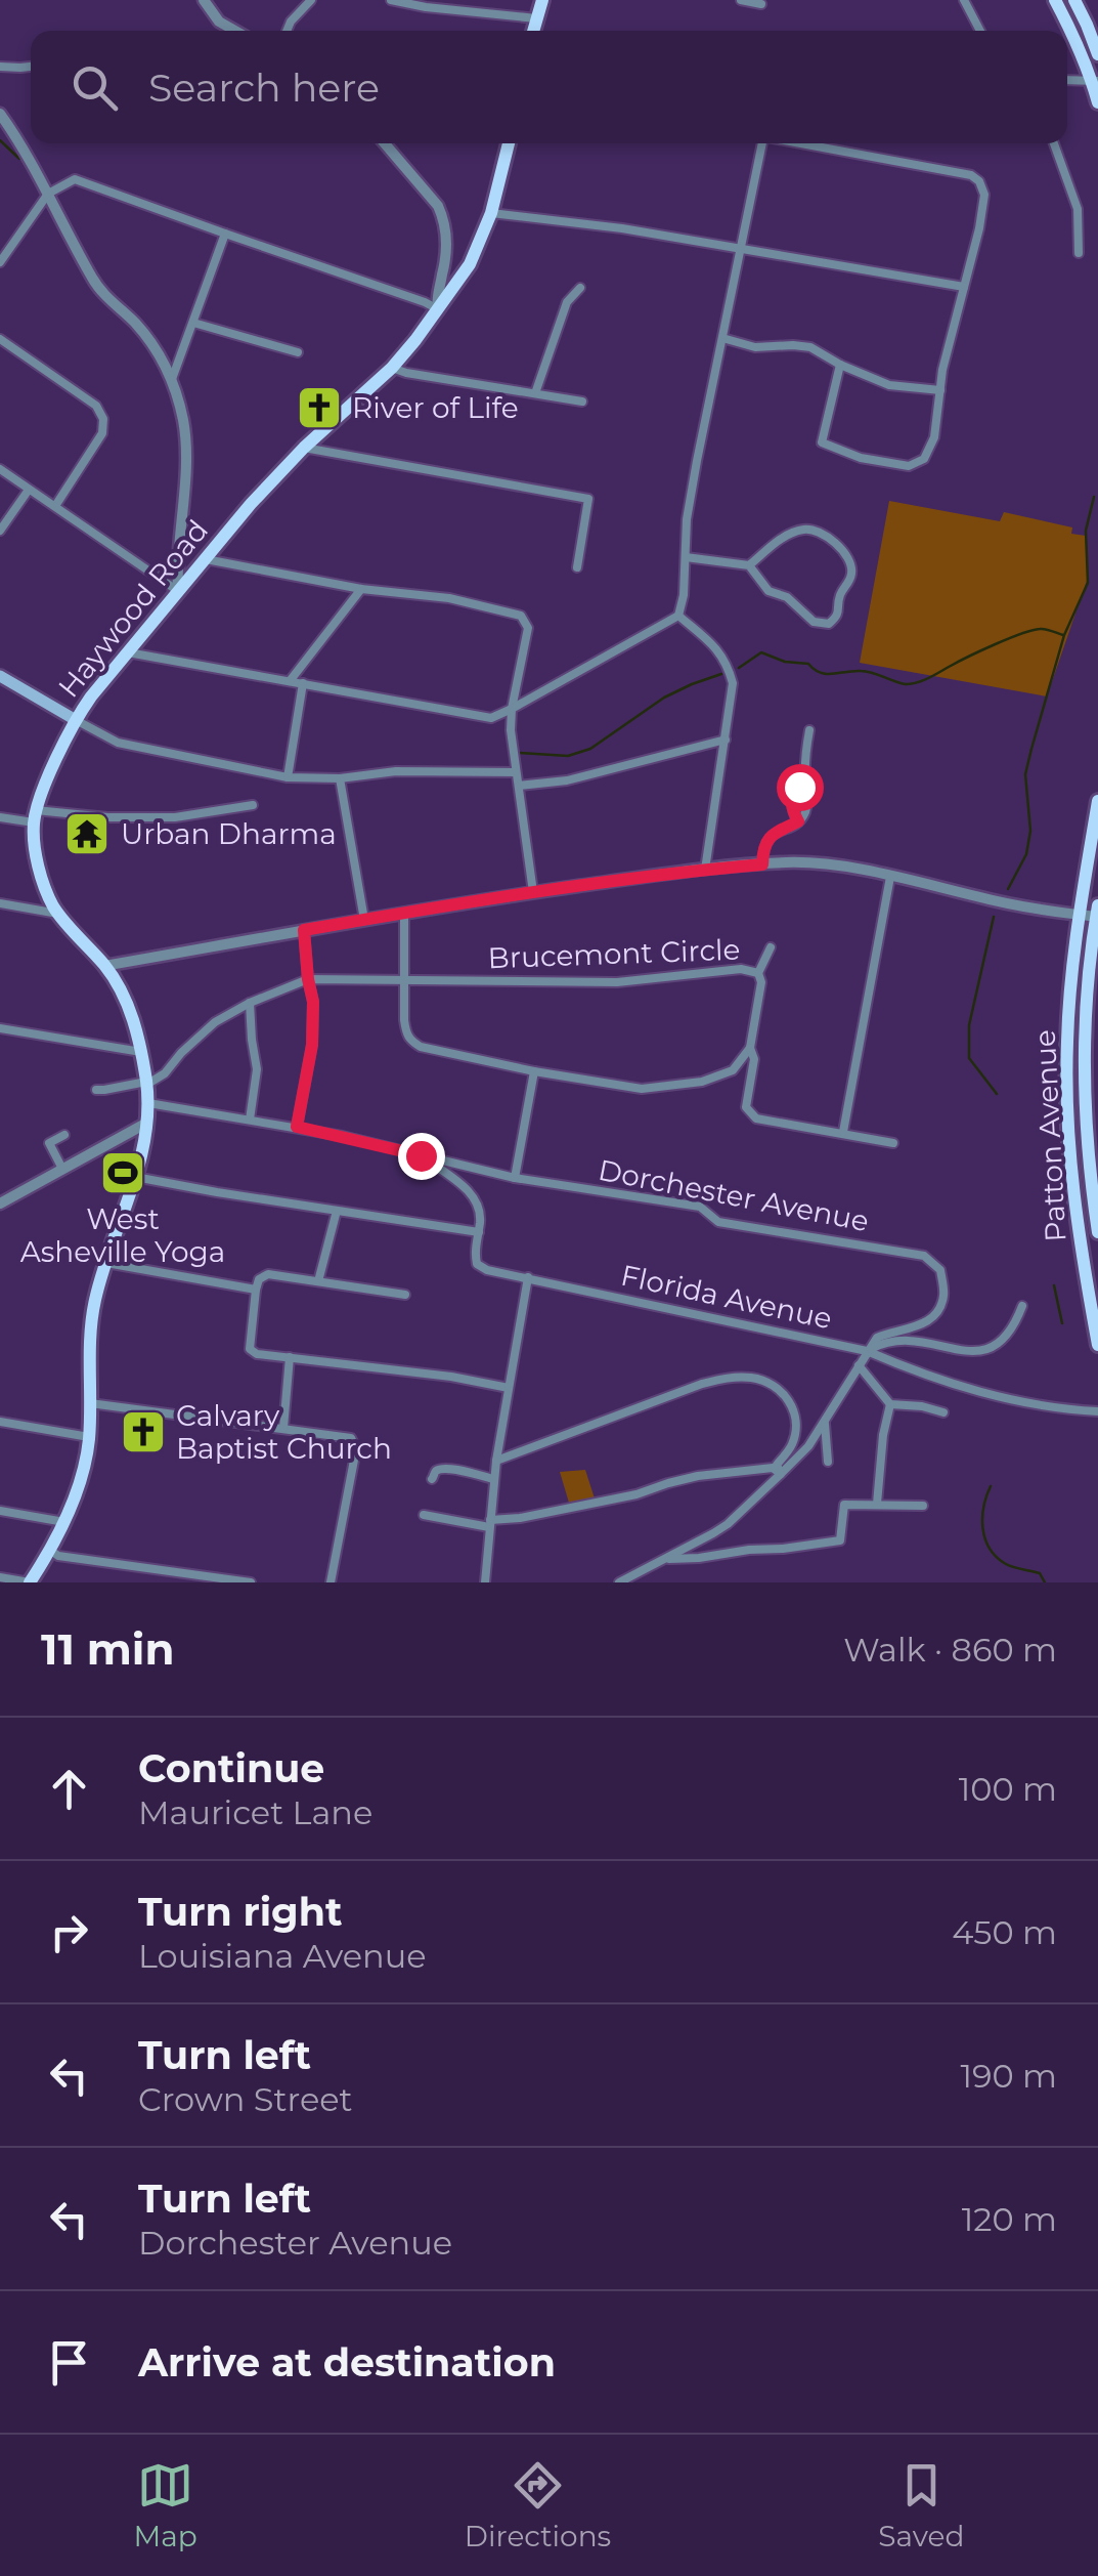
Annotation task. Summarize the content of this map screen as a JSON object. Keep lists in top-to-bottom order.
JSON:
{
  "streets": {
    "main road": ["Haywood Road", "Patton Avenue"],
    "street": ["Brucemont Circle", "Dorchester Avenue", "Florida Avenue"]
  },
  "crossings": [
    ["Dorchester Avenue", "Florida Avenue"]
  ],
  "places": {
    "church": ["River of Life", "Calvary Baptist Church"],
    "temple": ["Urban Dharma"],
    "sports": ["West Asheville Yoga"]
  },
  "page": {
    "search": "Search here",
    "heading": ["11 min", "Walk · 860 m"],
    "list": [
      ["Continue", "Mauricet Lane", "100 m"],
      ["Turn right", "Louisiana Avenue", "450 m"],
      ["Turn left", "Crown Street", "190 m"],
      ["Turn left", "Dorchester Avenue", "120 m"],
      "Arrive at destination"
    ],
    "nav": ["Map", "Directions", "Saved"]
  }
}
